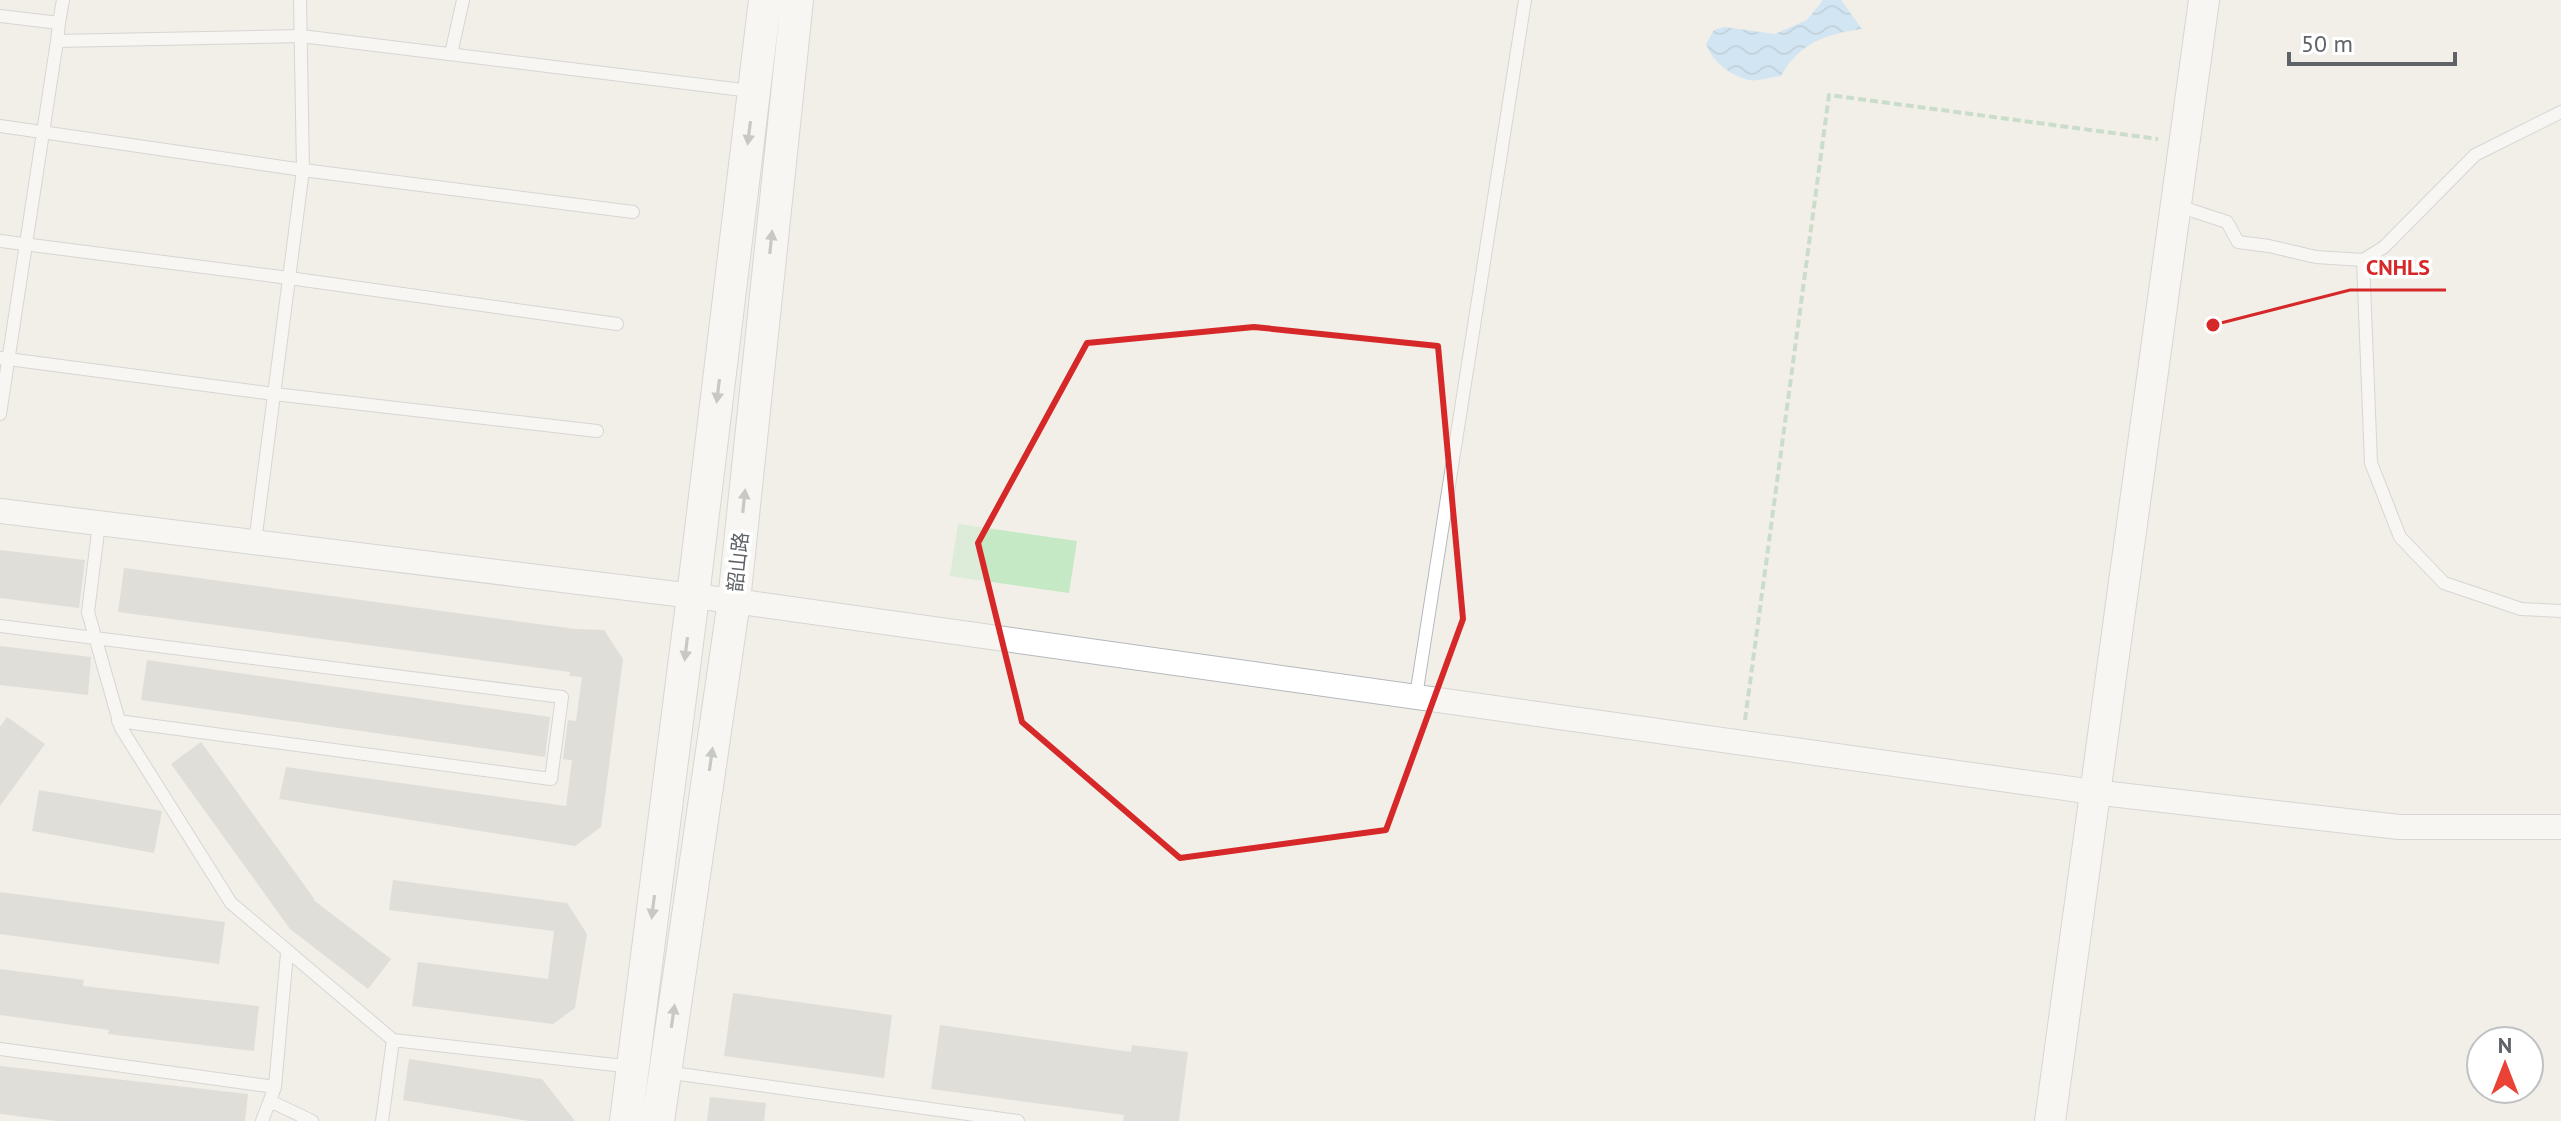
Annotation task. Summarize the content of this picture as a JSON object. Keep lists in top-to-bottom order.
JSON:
{
  "streets": {
    "main road": ["韶山路"]
  },
  "places": ["CNHLS"],
  "scale_bar": "50 m",
  "north": "top"
}
